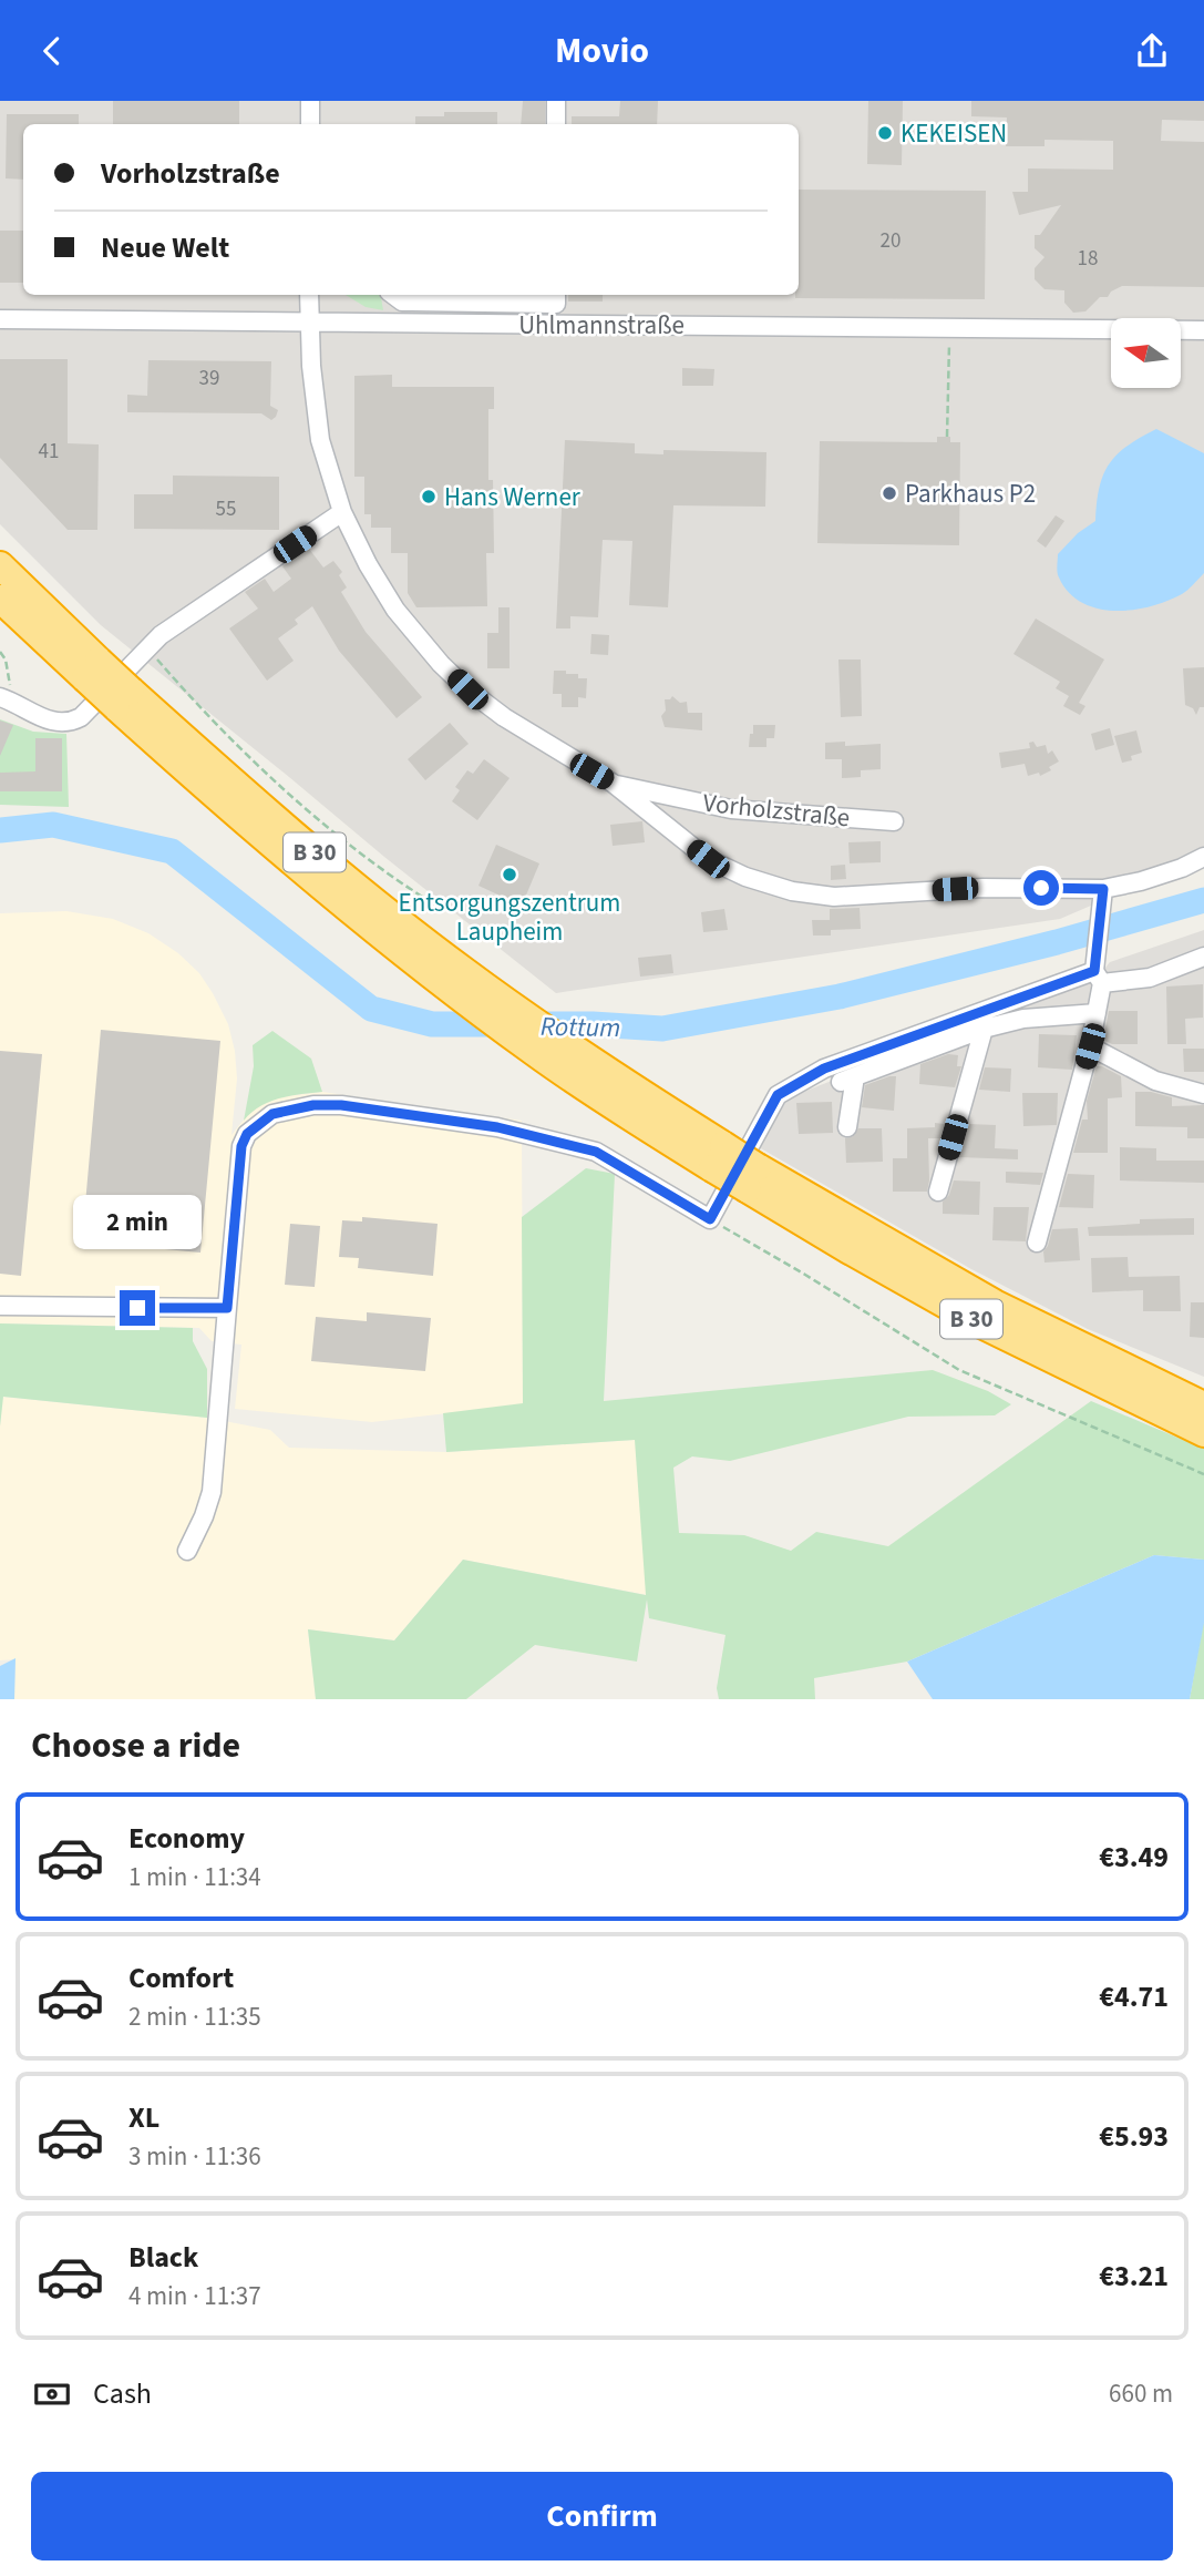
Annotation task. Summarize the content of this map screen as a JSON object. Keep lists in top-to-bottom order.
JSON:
{
  "streets": {
    "highway": ["B 30"],
    "street": ["Uhlmannstraße", "Vorholzstraße"]
  },
  "crossings": [
    ["Uhlmannstraße", "Vorholzstraße"]
  ],
  "water": ["Rottum"],
  "places": [
    "KEKEISEN",
    "Parkhaus P2",
    "Hans Werner",
    "Entsorgungszentrum Laupheim"
  ],
  "house_numbers": [
    "20",
    "18",
    "39",
    "41",
    "55"
  ],
  "north": "left",
  "page": {
    "header": "Movio",
    "banner": ["Vorholzstraße", "Neue Welt"],
    "bubble": "2 min",
    "heading": "Choose a ride",
    "list": [
      {
        "name": "Economy",
        "note": "1 min · 11:34",
        "value": "€3.49"
      },
      {
        "name": "Comfort",
        "note": "2 min · 11:35",
        "value": "€4.71"
      },
      {
        "name": "XL",
        "note": "3 min · 11:36",
        "value": "€5.93"
      },
      {
        "name": "Black",
        "note": "4 min · 11:37",
        "value": "€3.21"
      }
    ],
    "pay": ["Cash", "660 m"],
    "buttons": "Confirm"
  }
}
